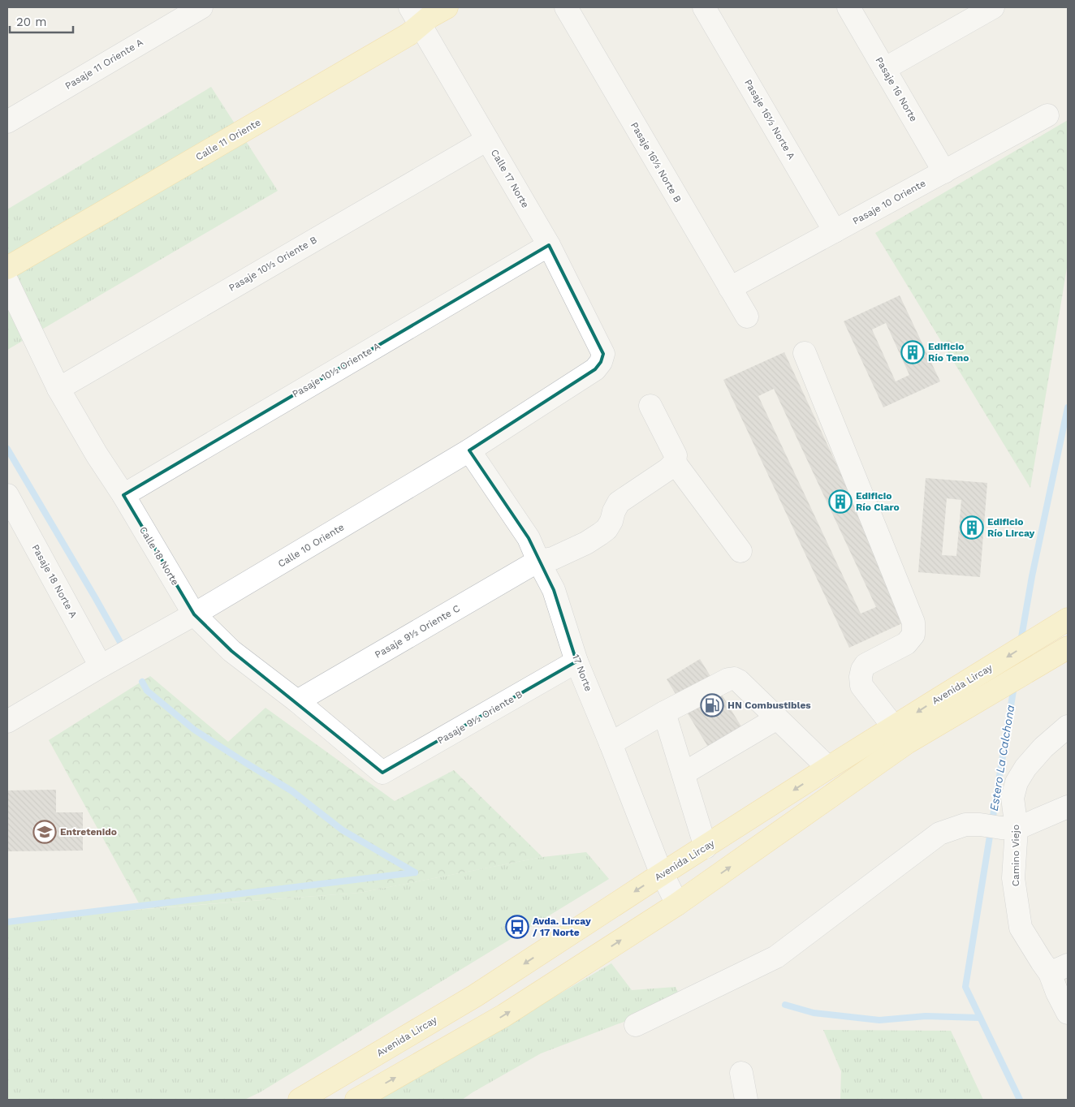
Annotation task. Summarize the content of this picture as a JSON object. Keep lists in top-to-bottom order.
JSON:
{
  "streets": {
    "main road": ["Calle 11 Oriente", "Avenida Lircay"],
    "street": [
      "Pasaje 11 Oriente A",
      "Pasaje 16 Norte",
      "Pasaje 16½ Norte A",
      "Pasaje 16½ Norte B",
      "Calle 17 Norte",
      "Pasaje 10 Oriente",
      "Pasaje 10½ Oriente B",
      "Pasaje 10½ Oriente A",
      "Calle 10 Oriente",
      "Calle 18 Norte",
      "Pasaje 18 Norte A",
      "Pasaje 9½ Oriente C",
      "17 Norte",
      "Pasaje 9½ Oriente B",
      "Camino Viejo"
    ]
  },
  "crossings": [
    ["Pasaje 16 Norte", "Pasaje 10 Oriente"],
    ["Pasaje 16½ Norte A", "Pasaje 10 Oriente"],
    ["Calle 11 Oriente", "Calle 17 Norte"],
    ["Pasaje 16½ Norte B", "Pasaje 10 Oriente"],
    ["Calle 17 Norte", "Pasaje 10½ Oriente B"],
    ["Calle 17 Norte", "Pasaje 10½ Oriente A"],
    ["Calle 17 Norte", "Calle 10 Oriente"],
    ["Pasaje 10½ Oriente B", "Calle 18 Norte"],
    ["Pasaje 10½ Oriente A", "Calle 18 Norte"],
    ["Calle 10 Oriente", "Calle 18 Norte"],
    ["Calle 10 Oriente", "Pasaje 18 Norte A"],
    ["Calle 10 Oriente", "17 Norte"],
    ["Calle 18 Norte", "Pasaje 9½ Oriente C"],
    ["Calle 18 Norte", "Pasaje 9½ Oriente B"],
    ["Pasaje 9½ Oriente C", "17 Norte"],
    ["17 Norte", "Avenida Lircay"],
    ["17 Norte", "Pasaje 9½ Oriente B"]
  ],
  "water": ["Estero La Calchona"],
  "places": {
    "building": ["Edificio Río Teno", "Edificio Río Claro", "Edificio Río Lircay"],
    "fuel station": ["HN Combustibles"],
    "school or university": ["Entretenido"],
    "bus stop": ["Avda. Lircay / 17 Norte"]
  },
  "scale_bar": "20 m"
}
